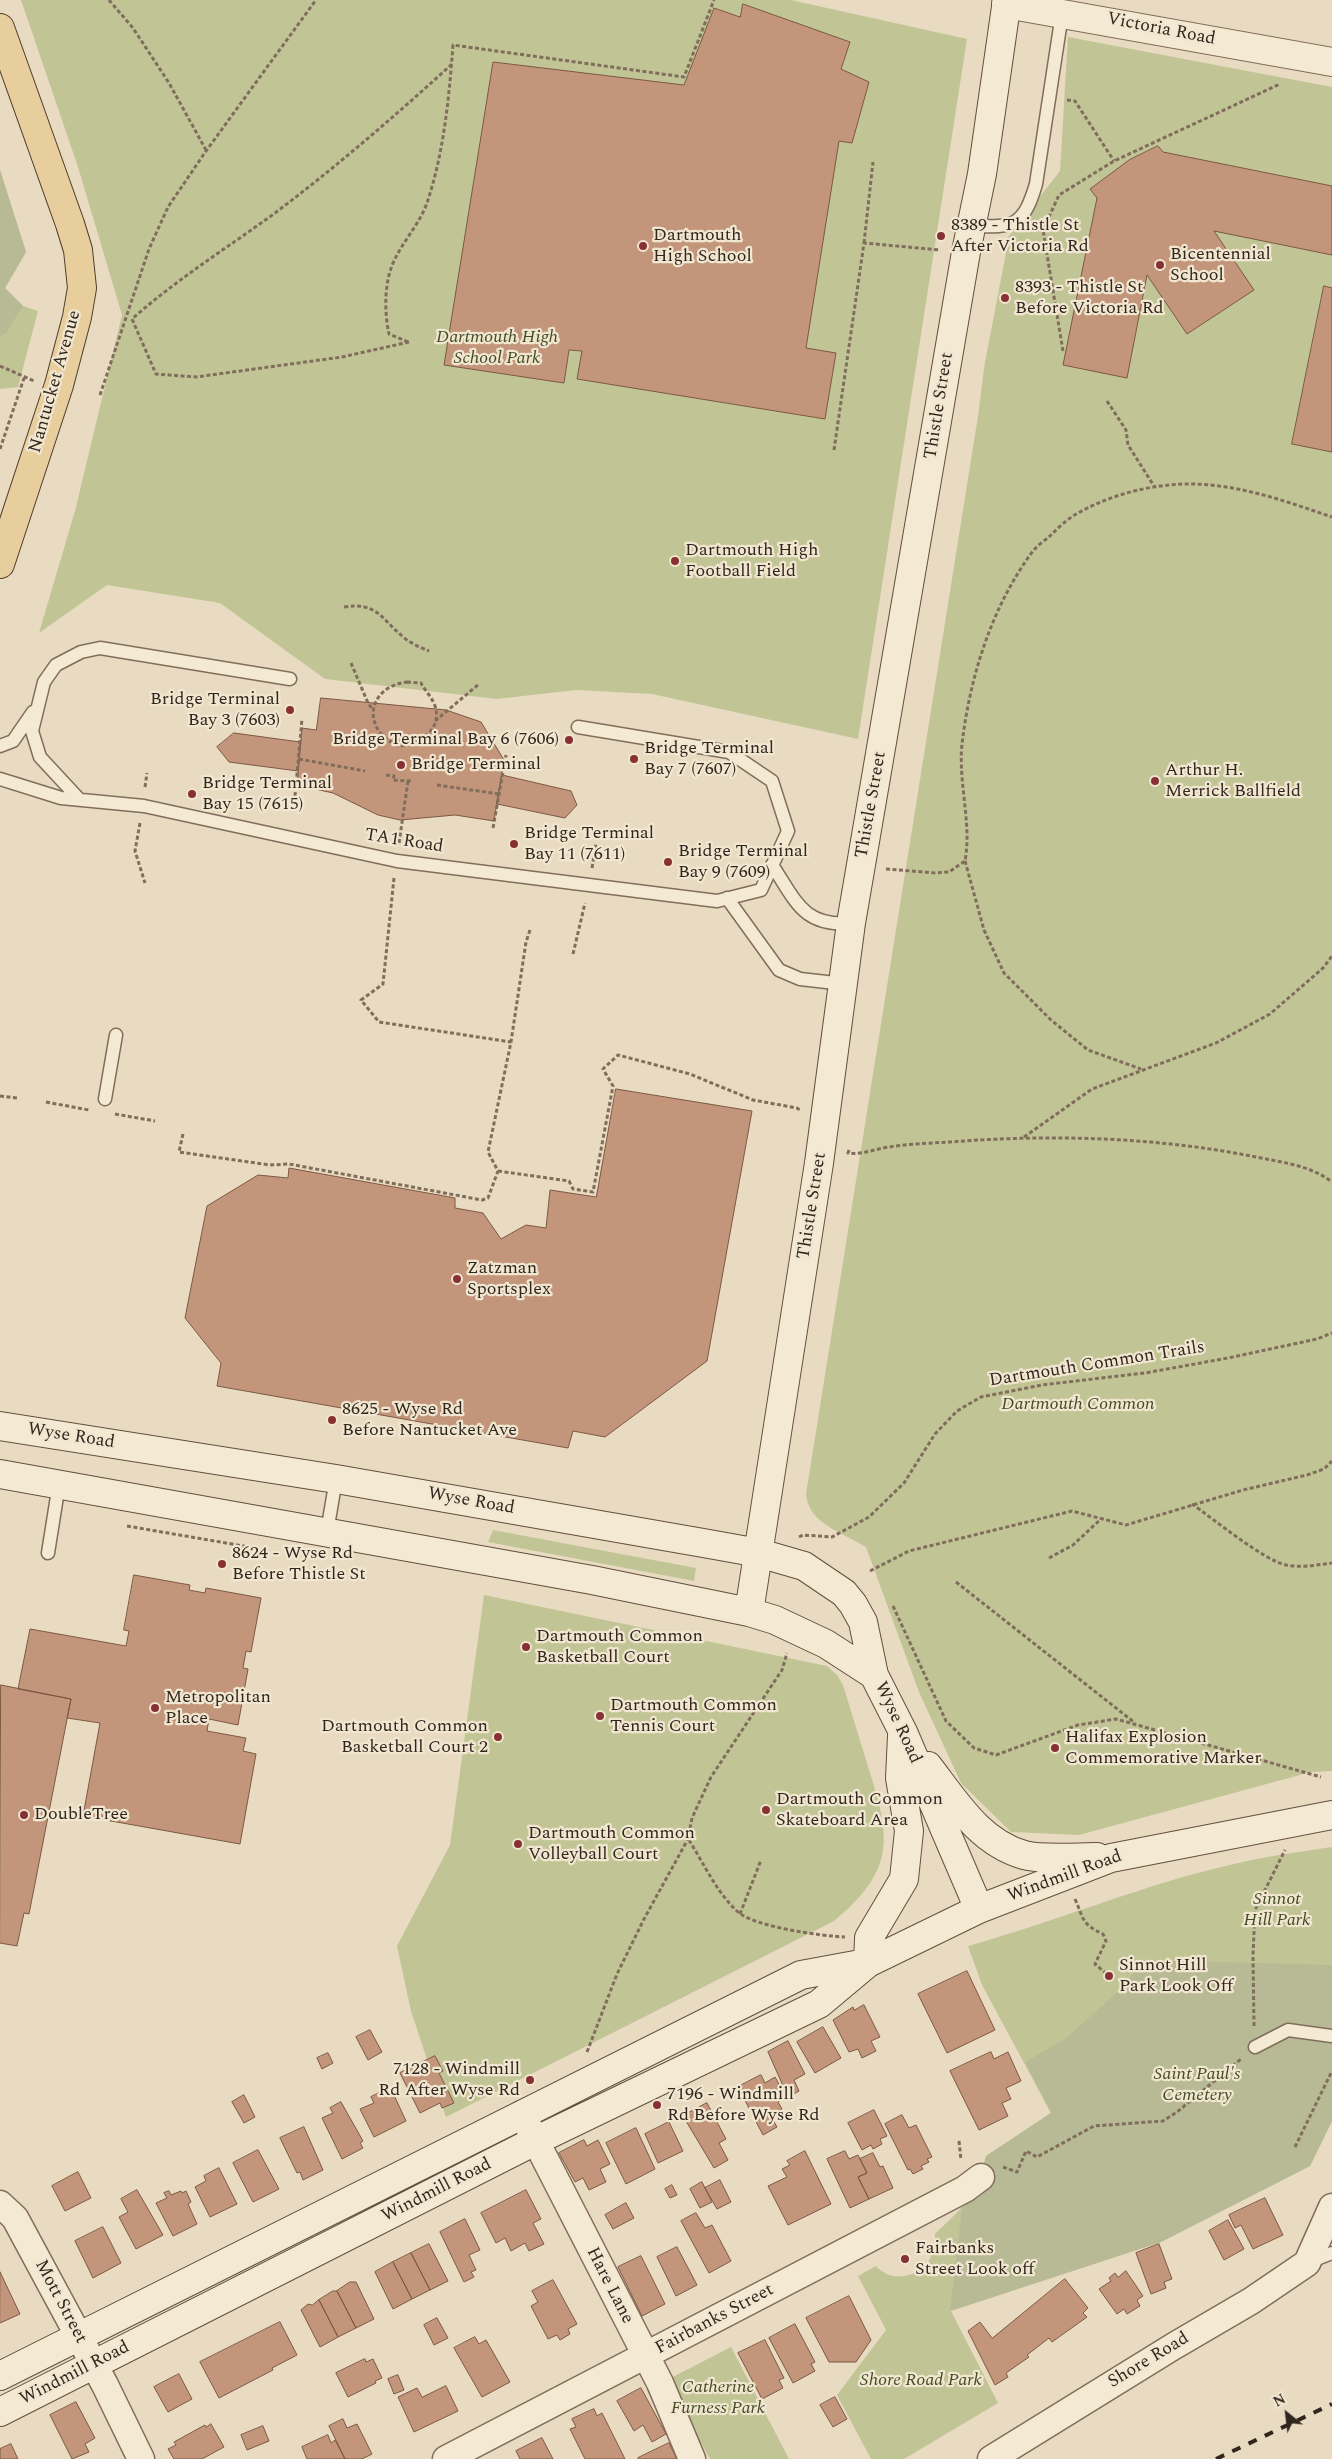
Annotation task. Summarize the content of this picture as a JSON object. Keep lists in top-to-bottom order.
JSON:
{
  "streets": {
    "main road": [
      "Victoria Road",
      "Nantucket Avenue",
      "Thistle Street",
      "Wyse Road",
      "Windmill Road"
    ],
    "street": [
      "Hare Lane",
      "Mott Street",
      "Fairbanks Street",
      "Shore Road"
    ],
    "lane": ["TA1 Road"],
    "path": ["Dartmouth Common Trails"]
  },
  "crossings": [
    ["Victoria Road", "Thistle Street"],
    ["Thistle Street", "Wyse Road"],
    ["Wyse Road", "Windmill Road"],
    ["Windmill Road", "Hare Lane"],
    ["Windmill Road", "Mott Street"],
    ["Hare Lane", "Fairbanks Street"]
  ],
  "parks": [
    "Dartmouth High School Park",
    "Dartmouth Common",
    "Sinnot Hill Park",
    "Saint Paul's Cemetery",
    "Shore Road Park",
    "Catherine Furness Park"
  ],
  "places": [
    "8389 - Thistle St After Victoria Rd",
    "Dartmouth High School",
    "Bicentennial School",
    "8393 - Thistle St Before Victoria Rd",
    "Dartmouth High Football Field",
    "Bridge Terminal Bay 3 (7603)",
    "Bridge Terminal Bay 6 (7606)",
    "Bridge Terminal Bay 7 (7607)",
    "Bridge Terminal",
    "Arthur H. Merrick Ballfield",
    "Bridge Terminal Bay 15 (7615)",
    "Bridge Terminal Bay 11 (7611)",
    "Bridge Terminal Bay 9 (7609)",
    "Zatzman Sportsplex",
    "8625 - Wyse Rd Before Nantucket Ave",
    "8624 - Wyse Rd Before Thistle St",
    "Dartmouth Common Basketball Court",
    "Metropolitan Place",
    "Dartmouth Common Tennis Court",
    "Dartmouth Common Basketball Court 2",
    "Halifax Explosion Commemorative Marker",
    "Dartmouth Common Skateboard Area",
    "DoubleTree",
    "Dartmouth Common Volleyball Court",
    "Sinnot Hill Park Look Off",
    "7128 - Windmill Rd After Wyse Rd",
    "7196 - Windmill Rd Before Wyse Rd",
    "Fairbanks Street Look off"
  ],
  "north": "top left"
}
